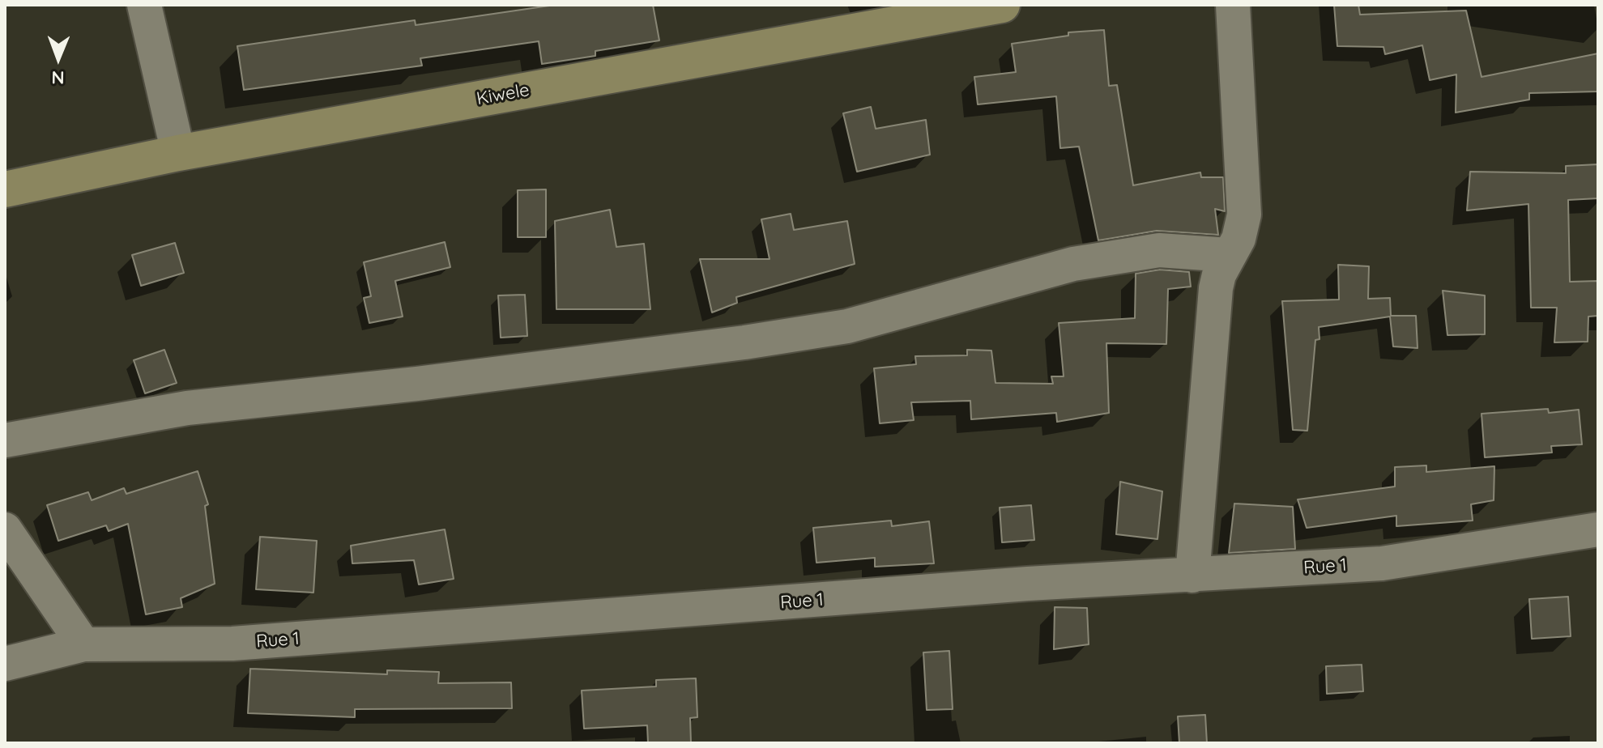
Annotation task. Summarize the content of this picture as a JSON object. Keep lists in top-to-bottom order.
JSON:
{
  "streets": {
    "street": ["Kiwele", "Rue 1"]
  },
  "north": "bottom"
}
